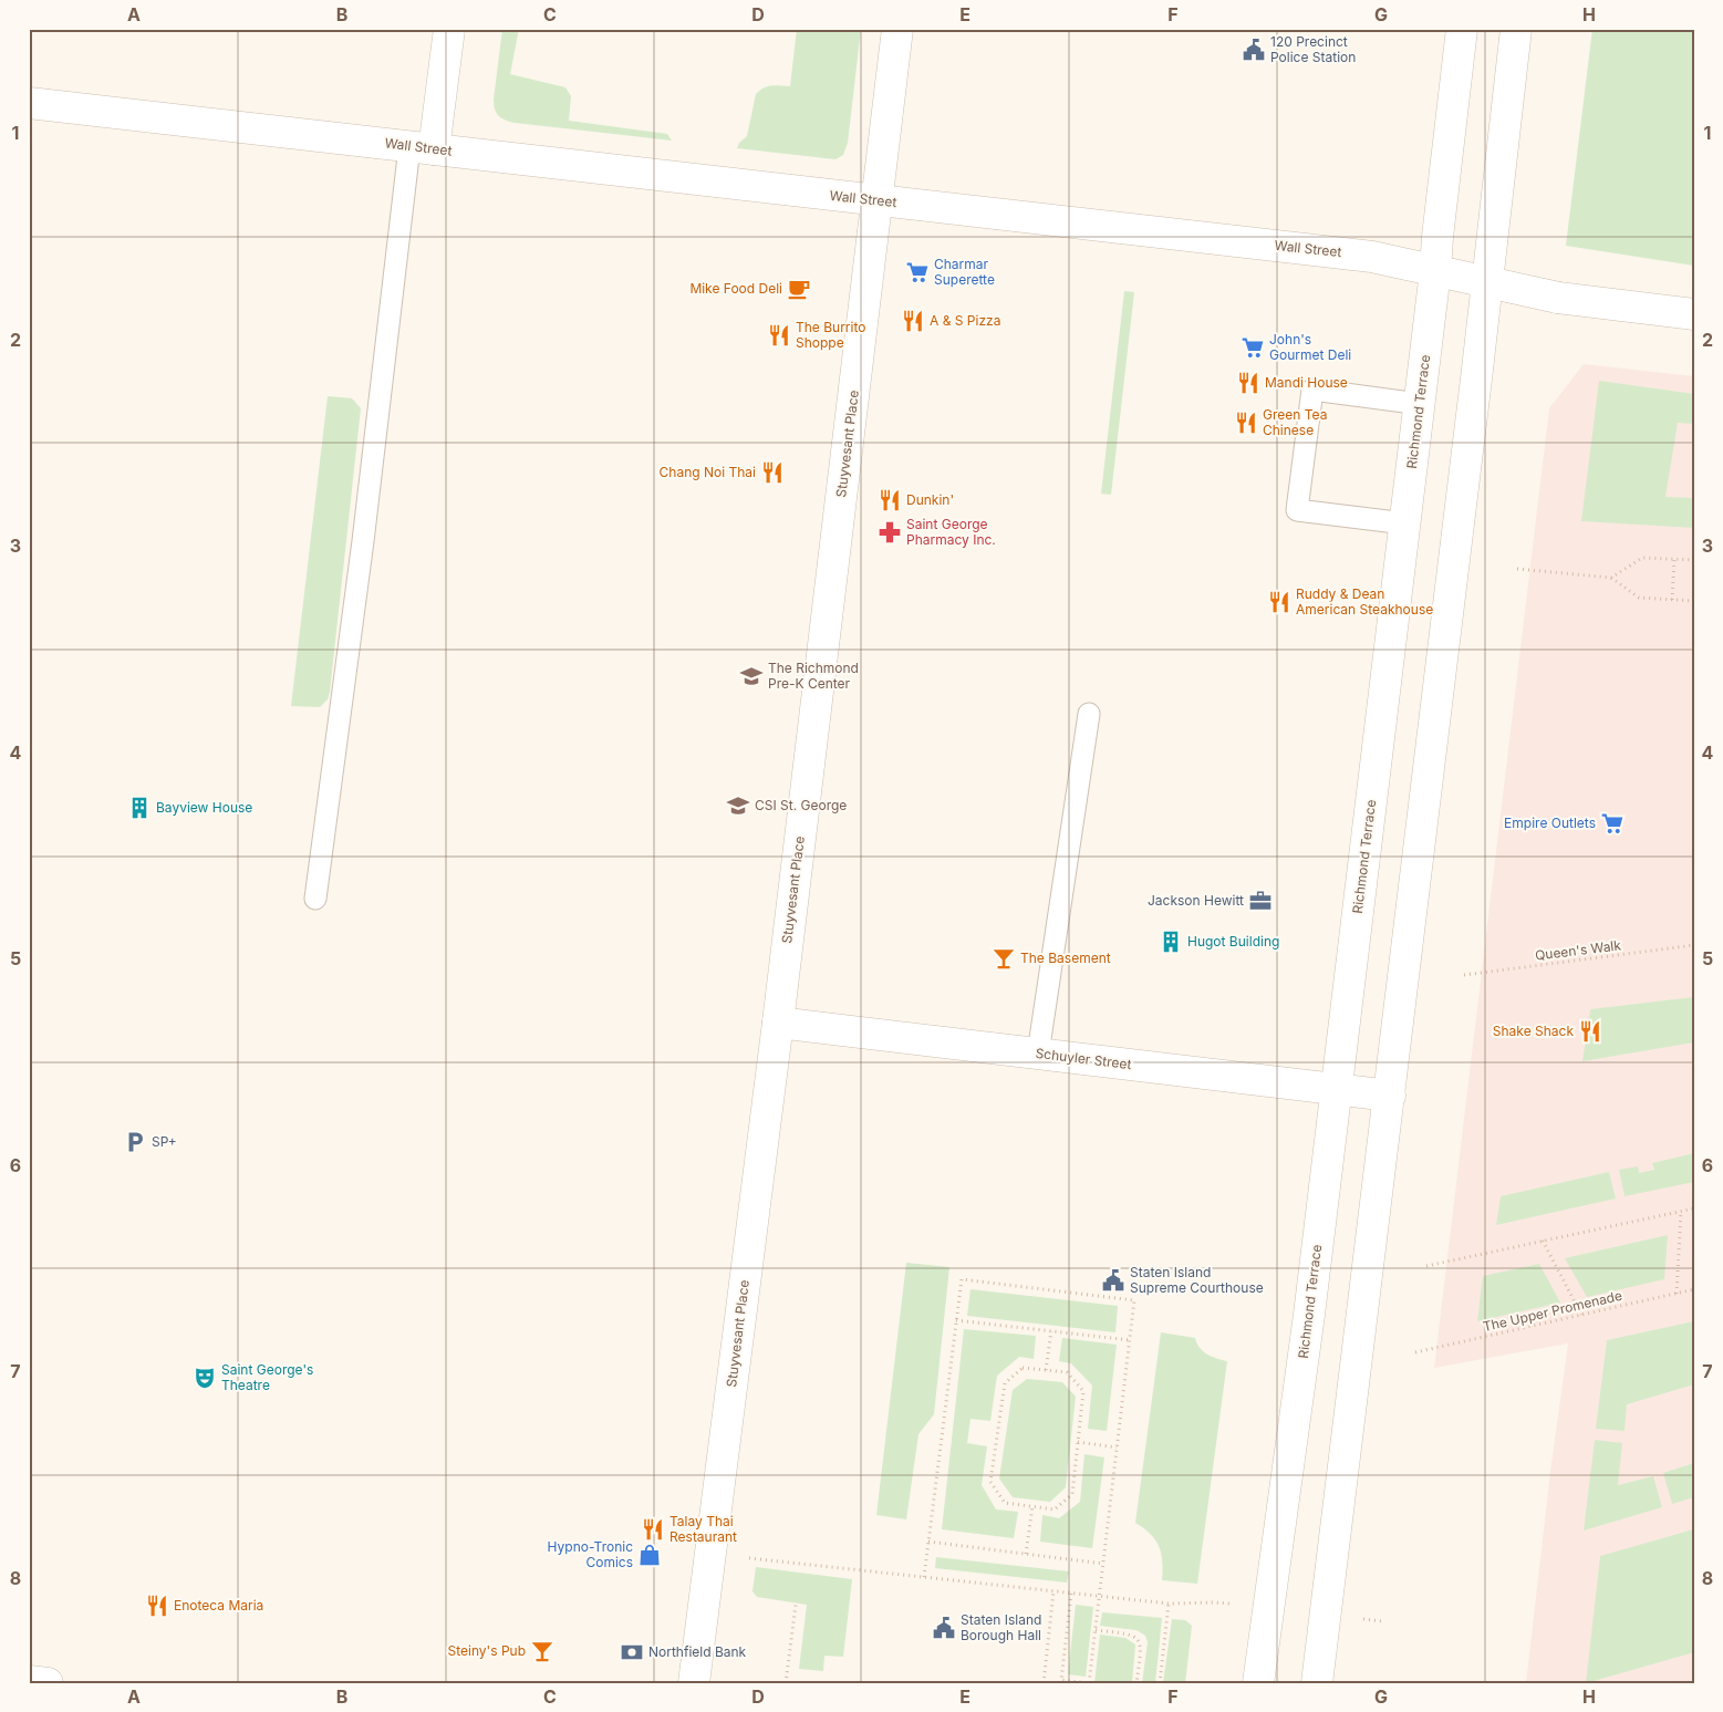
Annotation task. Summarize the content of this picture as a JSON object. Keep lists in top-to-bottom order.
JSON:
{
  "streets": {
    "street": [
      "Wall Street",
      "Richmond Terrace",
      "Stuyvesant Place",
      "Schuyler Street"
    ],
    "path": ["Queen's Walk", "The Upper Promenade"]
  },
  "crossings": [
    ["Wall Street", "Richmond Terrace"],
    ["Wall Street", "Stuyvesant Place"],
    ["Richmond Terrace", "Schuyler Street"],
    ["Stuyvesant Place", "Schuyler Street"]
  ],
  "places": {
    "public building": ["120 Precinct Police Station", "Staten Island Supreme Courthouse", "Staten Island Borough Hall"],
    "supermarket": ["Charmar Superette", "John's Gourmet Deli", "Empire Outlets"],
    "cafe": ["Mike Food Deli"],
    "restaurant": [
      "A & S Pizza",
      "The Burrito Shoppe",
      "Mandi House",
      "Green Tea Chinese",
      "Chang Noi Thai",
      "Dunkin'",
      "Ruddy & Dean American Steakhouse",
      "Shake Shack",
      "Talay Thai Restaurant",
      "Enoteca Maria"
    ],
    "pharmacy": ["Saint George Pharmacy Inc."],
    "school or university": ["The Richmond Pre-K Center", "CSI St. George"],
    "building": ["Bayview House", "Hugot Building"],
    "office": ["Jackson Hewitt"],
    "bar": ["The Basement", "Steiny's Pub"],
    "parking": ["SP+"],
    "theatre": ["Saint George's Theatre"],
    "shop": ["Hypno-Tronic Comics"],
    "bank": ["Northfield Bank"]
  },
  "grid": {
    "columns": [
      "A",
      "B",
      "C",
      "D",
      "E",
      "F",
      "G",
      "H"
    ],
    "rows": [
      "1",
      "2",
      "3",
      "4",
      "5",
      "6",
      "7",
      "8"
    ]
  }
}
